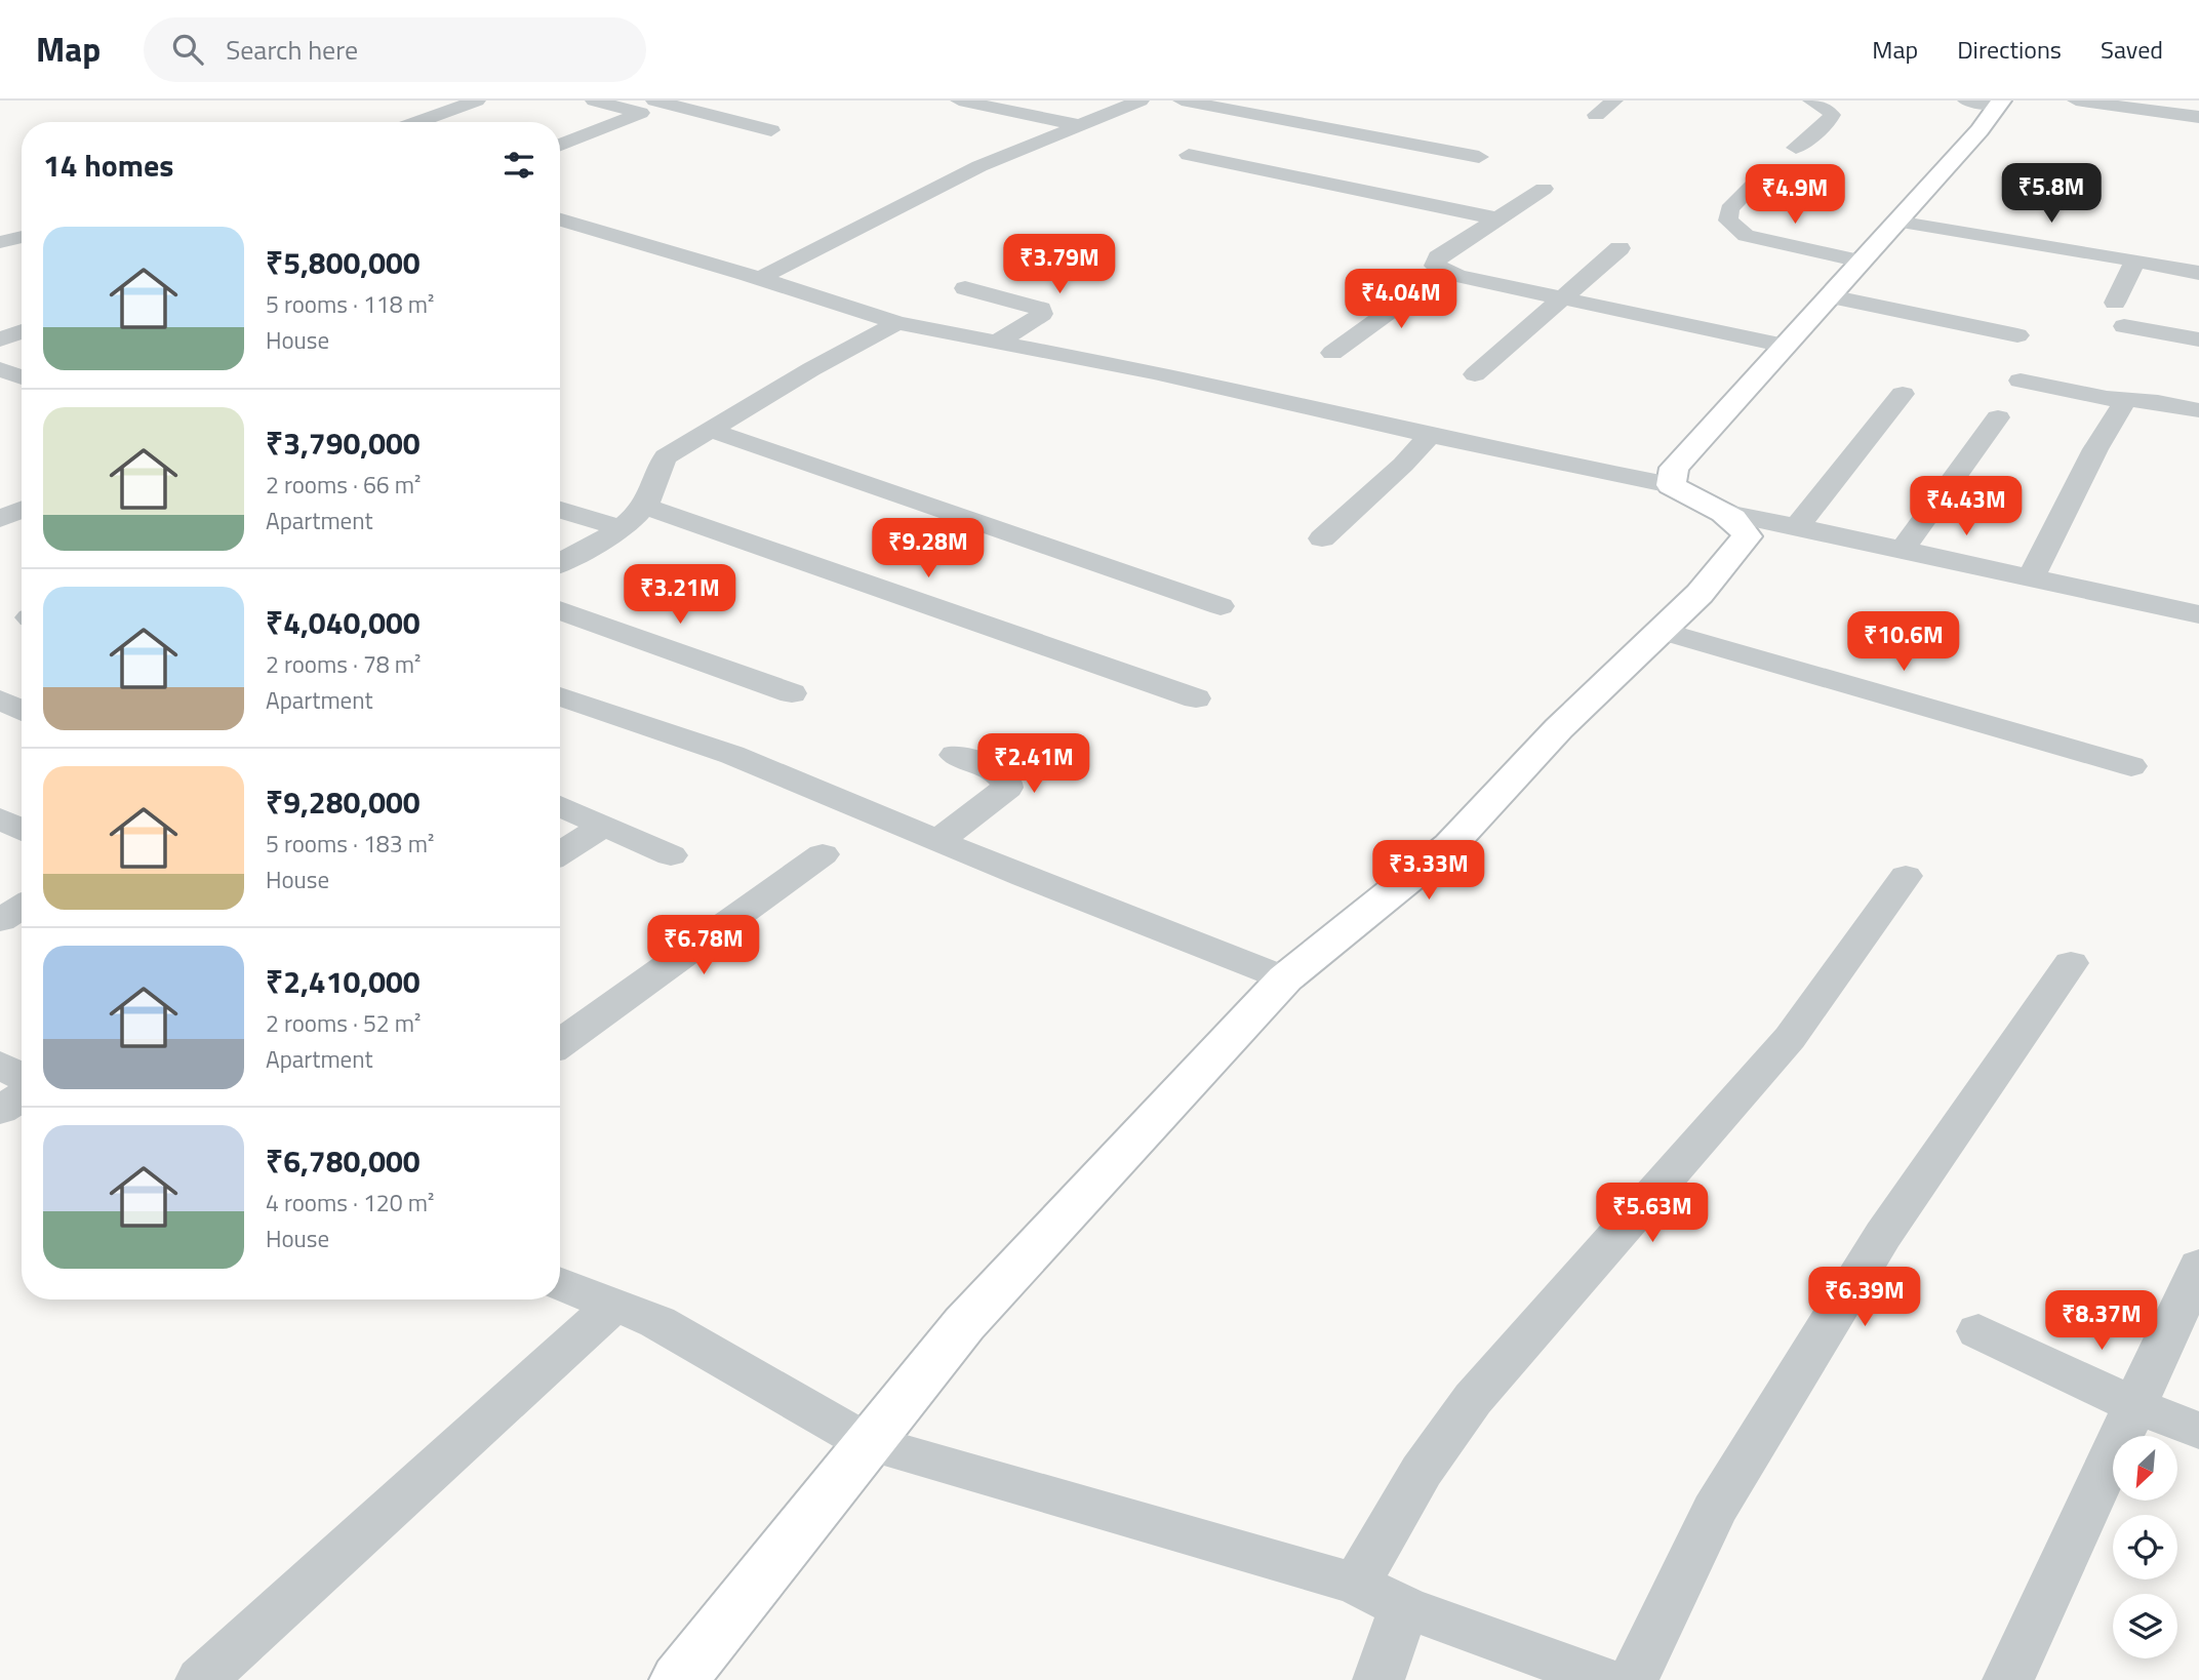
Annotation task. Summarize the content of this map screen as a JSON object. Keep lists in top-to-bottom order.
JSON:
{
  "north": "bottom left",
  "page": {
    "header": "Map",
    "search": "Search here",
    "nav": ["Map", "Directions", "Saved"],
    "heading": "14 homes",
    "price": [
      "₹5.8M",
      "₹4.9M",
      "₹3.79M",
      "₹4.04M",
      "₹4.43M",
      "₹9.28M",
      "₹3.21M",
      "₹10.6M",
      "₹2.41M",
      "₹3.33M",
      "₹6.78M",
      "₹5.63M",
      "₹6.39M",
      "₹8.37M"
    ],
    "list": [
      {
        "name": "₹5,800,000",
        "note": "5 rooms · 118 m² · House"
      },
      {
        "name": "₹3,790,000",
        "note": "2 rooms · 66 m² · Apartment"
      },
      {
        "name": "₹4,040,000",
        "note": "2 rooms · 78 m² · Apartment"
      },
      {
        "name": "₹9,280,000",
        "note": "5 rooms · 183 m² · House"
      },
      {
        "name": "₹2,410,000",
        "note": "2 rooms · 52 m² · Apartment"
      },
      {
        "name": "₹6,780,000",
        "note": "4 rooms · 120 m² · House"
      }
    ]
  }
}
